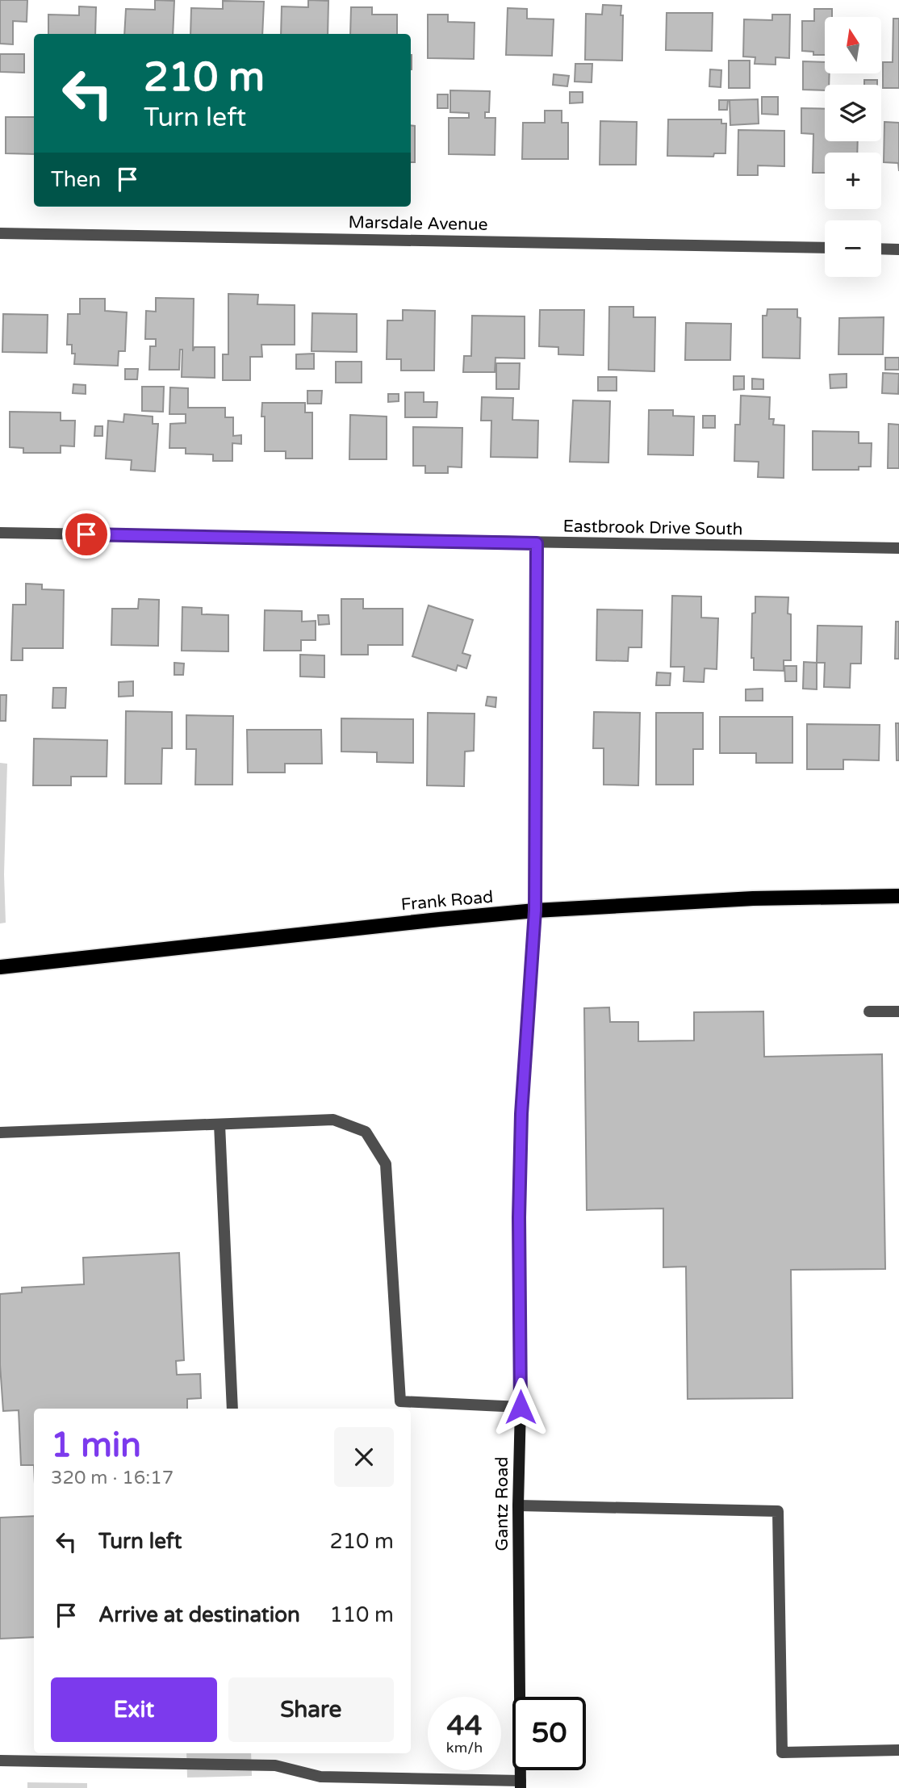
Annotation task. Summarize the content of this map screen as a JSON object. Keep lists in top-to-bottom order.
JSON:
{
  "streets": {
    "main road": ["Frank Road", "Gantz Road"],
    "street": ["Marsdale Avenue", "Eastbrook Drive South"]
  },
  "crossings": [
    ["Eastbrook Drive South", "Gantz Road"],
    ["Frank Road", "Gantz Road"]
  ],
  "north": "top",
  "page": {
    "map_buttons": ["+", "−"],
    "turn": ["210 m", "Turn left"],
    "then": "Then",
    "heading": ["1 min", "320 m · 16:17"],
    "list": [
      {
        "name": "Turn left",
        "value": "210 m"
      },
      {
        "name": "Arrive at destination",
        "value": "110 m"
      }
    ],
    "buttons": ["Exit", "Share"],
    "speed": "44 km/h",
    "limit": "50"
  }
}
